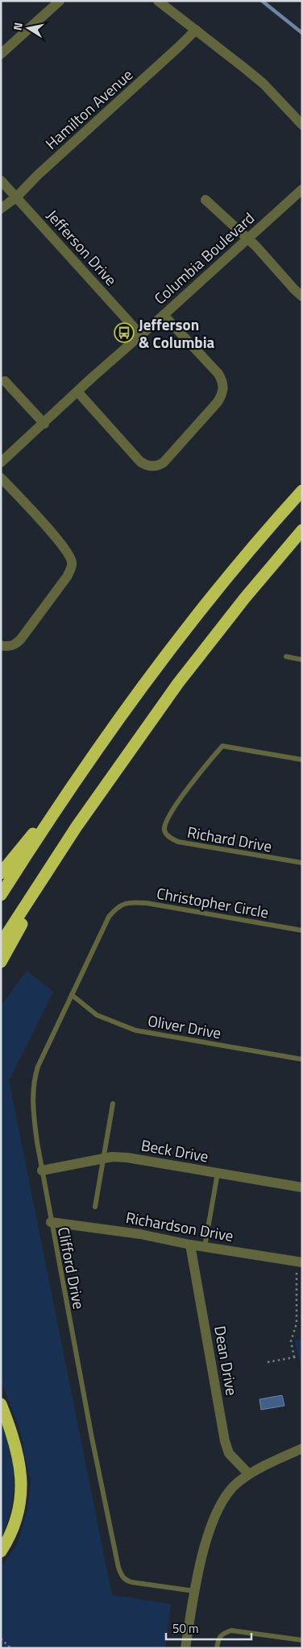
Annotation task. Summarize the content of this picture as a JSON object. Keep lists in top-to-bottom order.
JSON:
{
  "streets": {
    "street": [
      "Hamilton Avenue",
      "Jefferson Drive",
      "Columbia Boulevard",
      "Beck Drive",
      "Richardson Drive",
      "Dean Drive"
    ],
    "lane": [
      "Richard Drive",
      "Christopher Circle",
      "Oliver Drive",
      "Clifford Drive"
    ]
  },
  "crossings": [
    ["Hamilton Avenue", "Jefferson Drive"],
    ["Jefferson Drive", "Columbia Boulevard"],
    ["Christopher Circle", "Clifford Drive"],
    ["Oliver Drive", "Clifford Drive"],
    ["Beck Drive", "Clifford Drive"],
    ["Richardson Drive", "Clifford Drive"],
    ["Richardson Drive", "Dean Drive"]
  ],
  "places": {
    "bus stop": ["Jefferson & Columbia"]
  },
  "scale_bar": "50 m",
  "north": "left"
}
